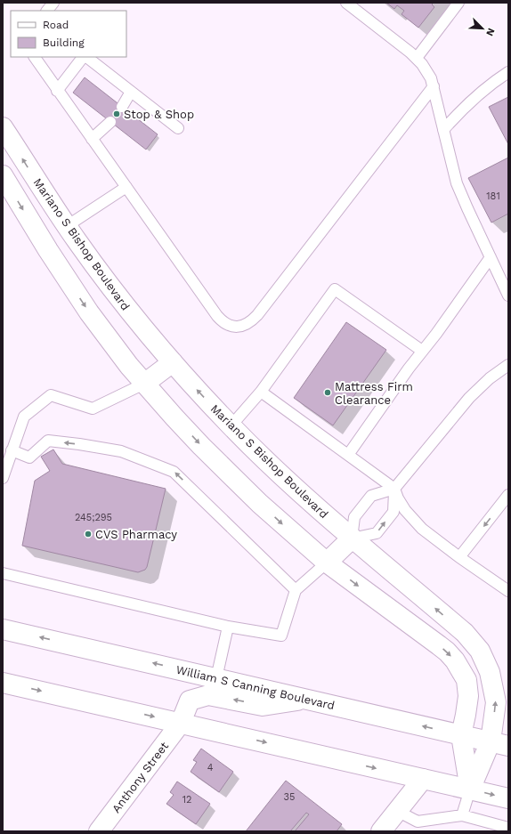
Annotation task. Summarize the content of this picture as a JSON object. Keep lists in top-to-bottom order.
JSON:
{
  "streets": {
    "main road": ["Mariano S Bishop Boulevard", "William S Canning Boulevard", "Anthony Street"]
  },
  "crossings": [
    ["Mariano S Bishop Boulevard", "William S Canning Boulevard"],
    ["William S Canning Boulevard", "Anthony Street"]
  ],
  "places": ["Stop & Shop", "Mattress Firm Clearance", "CVS Pharmacy"],
  "house_numbers": [
    "181",
    "245;295",
    "4",
    "35",
    "12"
  ],
  "legend": ["Road", "Building"],
  "north": "bottom right"
}
